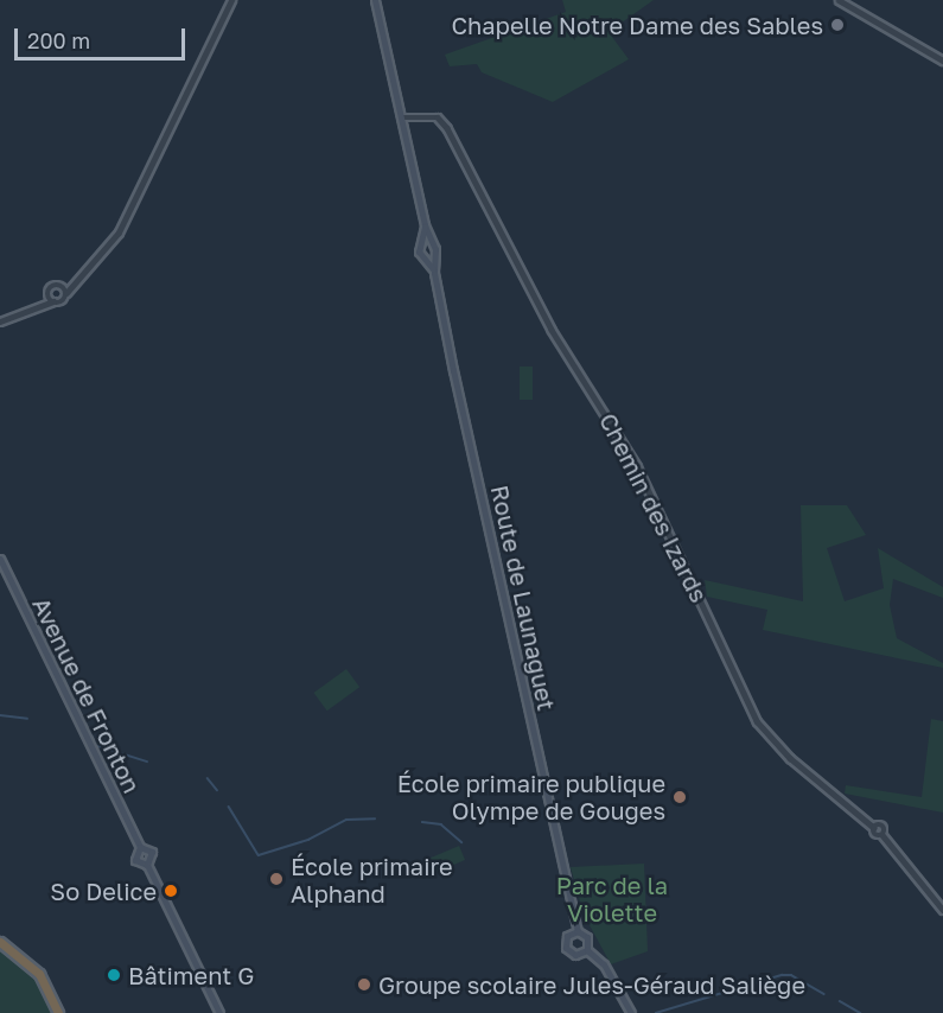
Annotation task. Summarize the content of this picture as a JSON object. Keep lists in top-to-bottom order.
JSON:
{
  "streets": {
    "main road": ["Route de Launaguet", "Avenue de Fronton"],
    "street": ["Chemin des Izards"]
  },
  "crossings": [
    ["Chemin des Izards", "Route de Launaguet"]
  ],
  "parks": ["Parc de la Violette"],
  "places": [
    "Chapelle Notre Dame des Sables",
    "École primaire publique Olympe de Gouges",
    "École primaire Alphand",
    "So Delice",
    "Bâtiment G",
    "Groupe scolaire Jules-Géraud Saliège"
  ],
  "scale_bar": "200 m"
}
